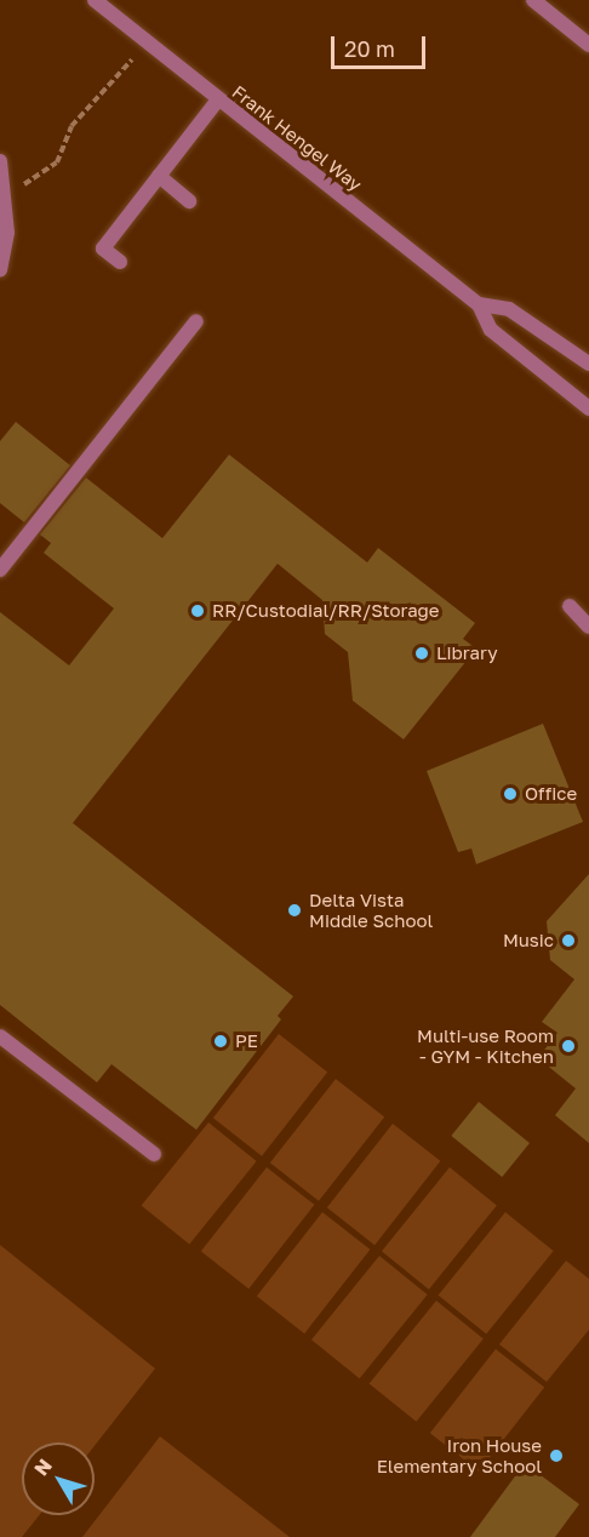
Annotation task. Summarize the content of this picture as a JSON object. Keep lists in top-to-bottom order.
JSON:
{
  "streets": {
    "street": ["Frank Hengel Way"]
  },
  "places": [
    "RR/Custodial/RR/Storage",
    "Library",
    "Office",
    "Delta Vista Middle School",
    "Music",
    "PE",
    "Multi-use Room - GYM - Kitchen",
    "Iron House Elementary School"
  ],
  "scale_bar": "20 m",
  "north": "top left"
}
